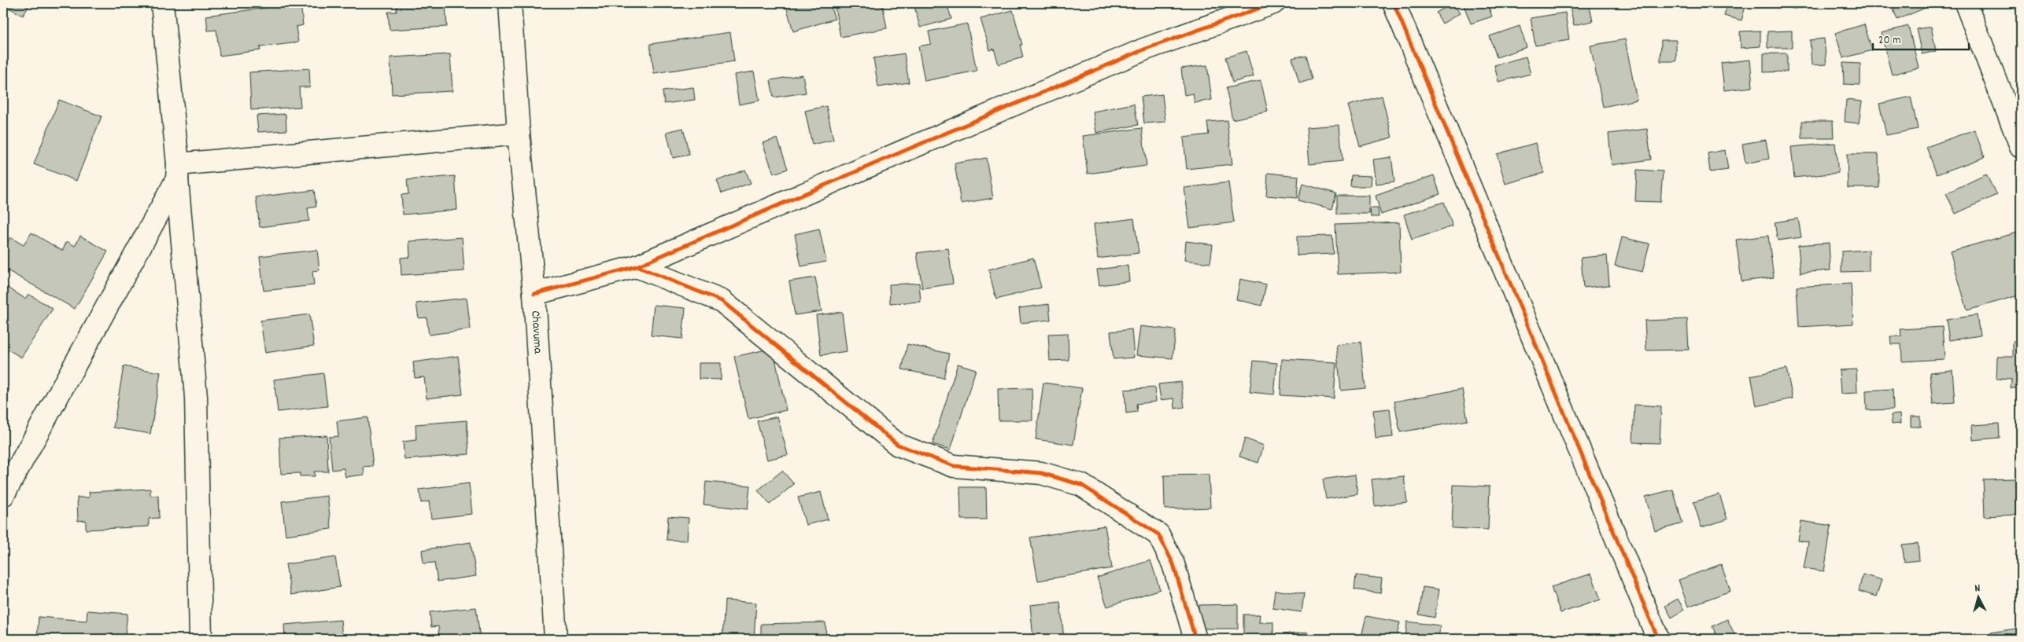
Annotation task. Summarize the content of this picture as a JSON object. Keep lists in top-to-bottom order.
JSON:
{
  "streets": {
    "street": ["Chavuma"]
  },
  "scale_bar": "20 m",
  "north": "top"
}
